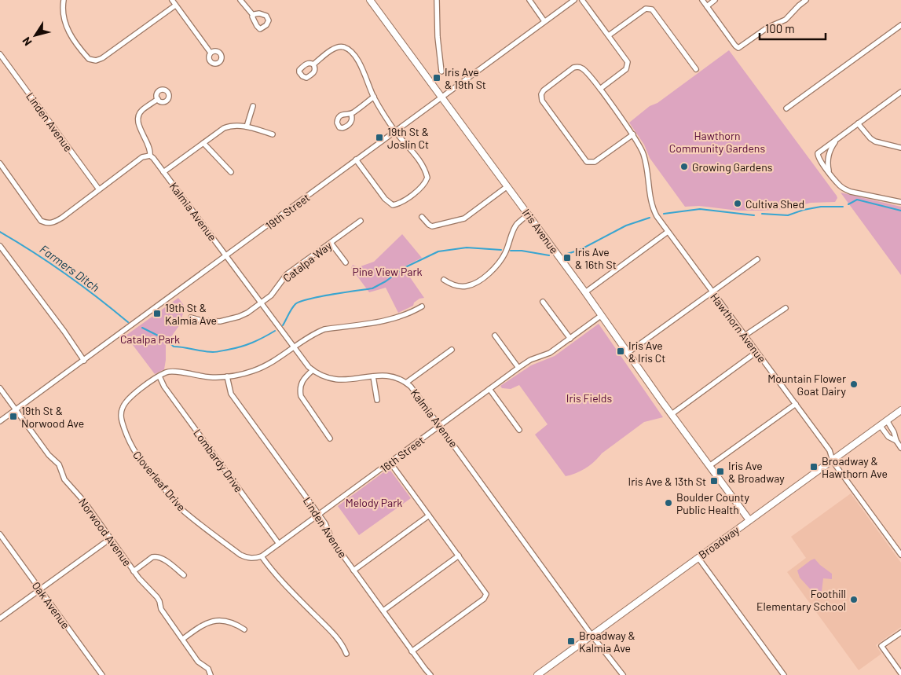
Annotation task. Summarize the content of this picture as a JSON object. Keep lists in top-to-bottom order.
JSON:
{
  "streets": {
    "main road": ["Iris Avenue", "Broadway"],
    "street": [
      "Linden Avenue",
      "Kalmia Avenue",
      "19th Street",
      "Catalpa Way",
      "Hawthorn Avenue",
      "16th Street",
      "Lombardy Drive",
      "Cloverleaf Drive",
      "Norwood Avenue",
      "Oak Avenue"
    ]
  },
  "crossings": [
    ["Linden Avenue", "16th Street"],
    ["Linden Avenue", "Cloverleaf Drive"],
    ["Kalmia Avenue", "19th Street"],
    ["Kalmia Avenue", "Catalpa Way"],
    ["Kalmia Avenue", "16th Street"],
    ["Kalmia Avenue", "Cloverleaf Drive"],
    ["Kalmia Avenue", "Broadway"],
    ["19th Street", "Iris Avenue"],
    ["19th Street", "Norwood Avenue"],
    ["Iris Avenue", "16th Street"],
    ["Iris Avenue", "Broadway"],
    ["Hawthorn Avenue", "Broadway"],
    ["16th Street", "Lombardy Drive"],
    ["16th Street", "Cloverleaf Drive"],
    ["Lombardy Drive", "Cloverleaf Drive"]
  ],
  "water": ["Farmers Ditch"],
  "parks": [
    "Hawthorn Community Gardens",
    "Pine View Park",
    "Catalpa Park",
    "Iris Fields",
    "Melody Park"
  ],
  "places": {
    "transit": [
      "Iris Ave & 19th St",
      "19th St & Joslin Ct",
      "Iris Ave & 16th St",
      "19th St & Kalmia Ave",
      "Iris Ave & Iris Ct",
      "19th St & Norwood Ave",
      "Broadway & Hawthorn Ave",
      "Iris Ave & Broadway",
      "Iris Ave & 13th St",
      "Broadway & Kalmia Ave"
    ],
    "other": [
      "Growing Gardens",
      "Cultiva Shed",
      "Mountain Flower Goat Dairy",
      "Boulder County Public Health",
      "Foothill Elementary School"
    ]
  },
  "scale_bar": "100 m",
  "north": "bottom left"
}
